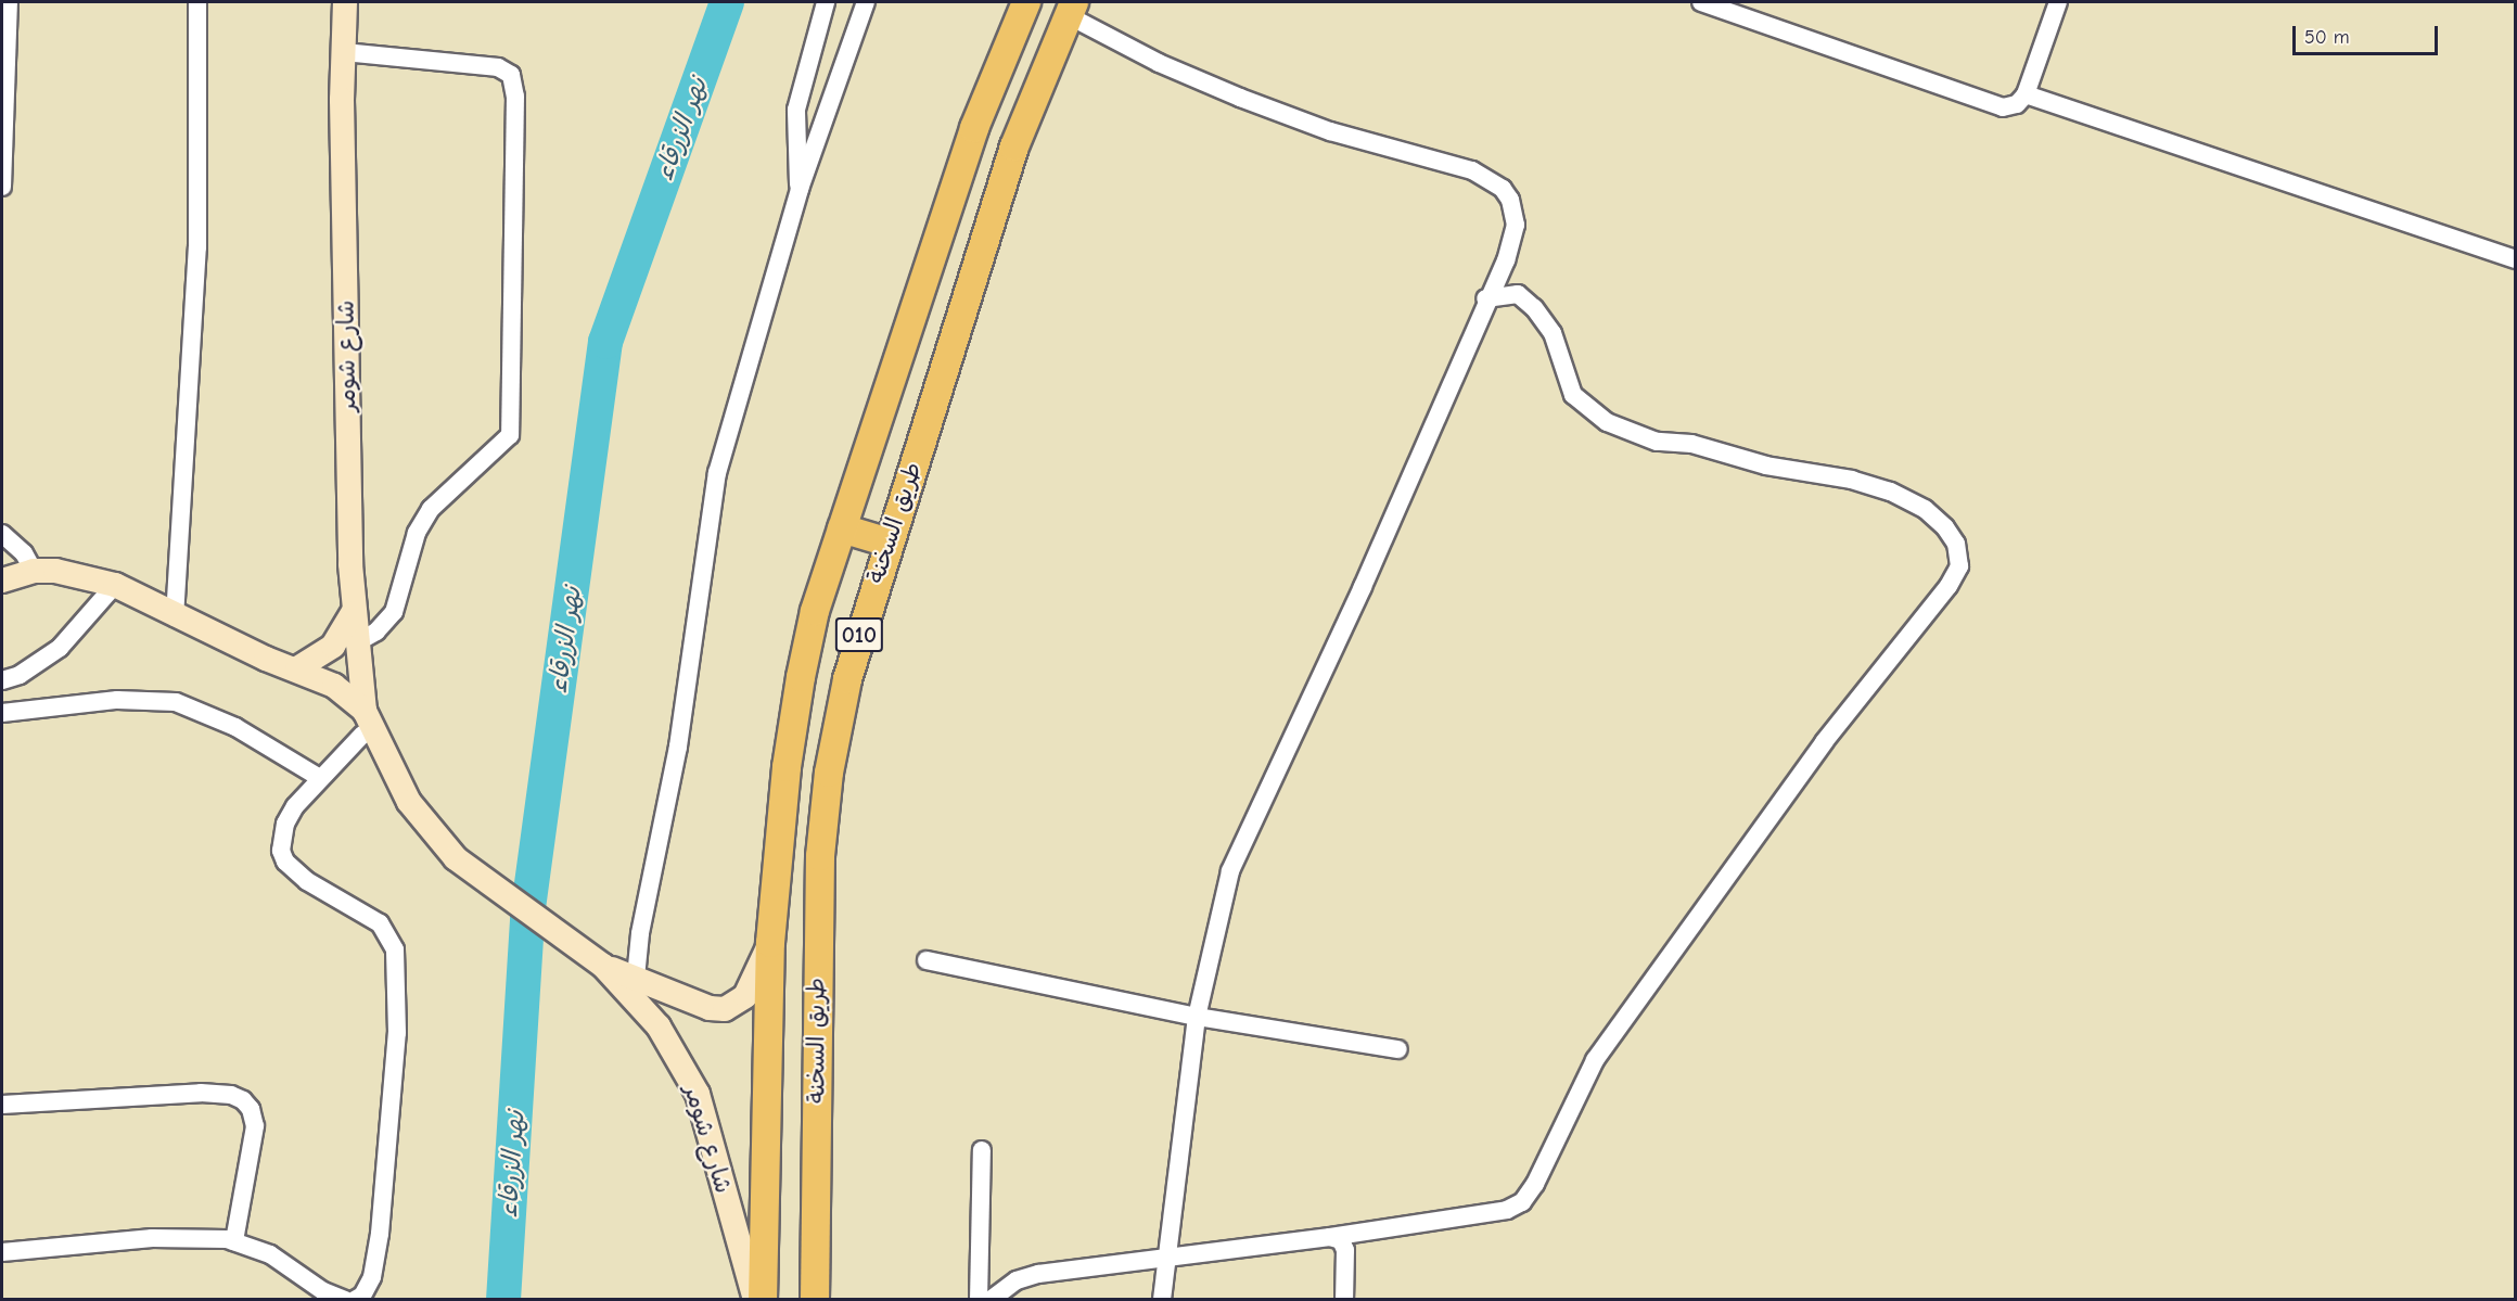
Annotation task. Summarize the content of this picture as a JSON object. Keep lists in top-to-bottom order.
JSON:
{
  "streets": {
    "main road": ["شارع شومر", "طريق السخنة", "010"]
  },
  "crossings": [
    ["شارع شومر", "طريق السخنة"]
  ],
  "water": ["نهر الزرقاء"],
  "scale_bar": "50 m"
}
